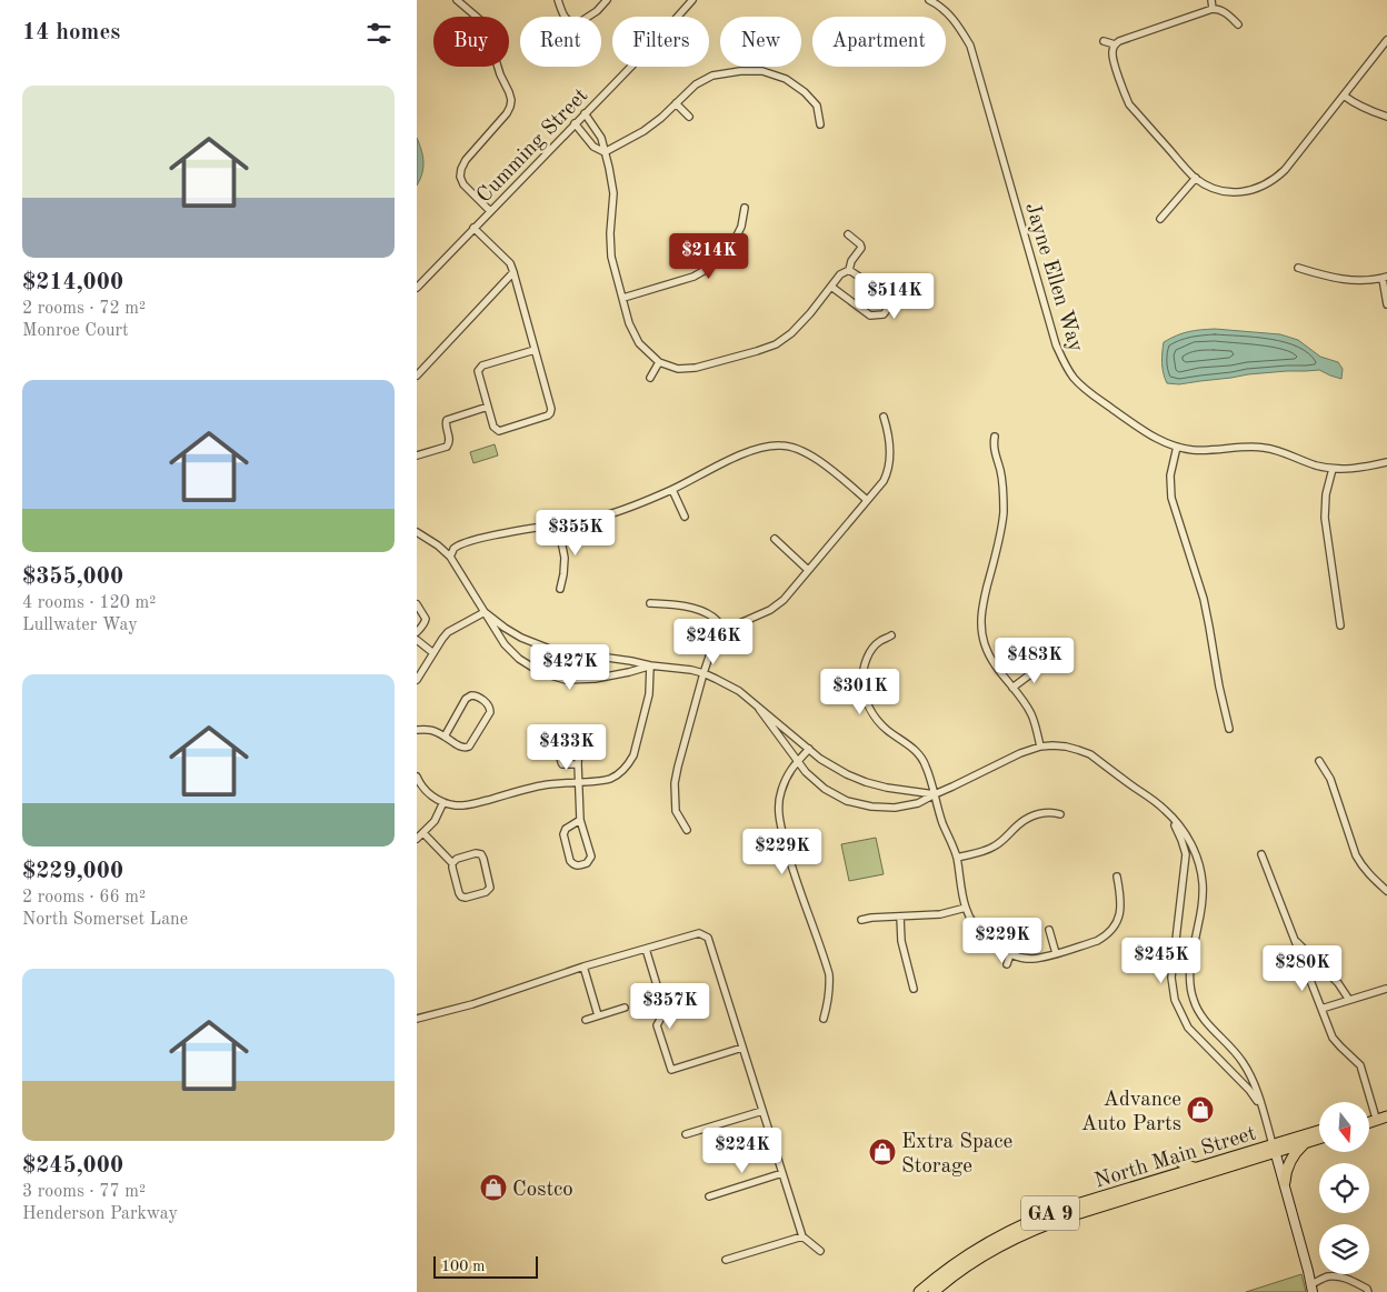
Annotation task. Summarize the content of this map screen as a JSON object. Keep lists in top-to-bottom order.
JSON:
{
  "streets": {
    "main road": ["North Main Street", "GA 9"],
    "street": ["Cumming Street", "Jayne Ellen Way"]
  },
  "places": {
    "shop": ["Advance Auto Parts", "Extra Space Storage", "Costco"]
  },
  "scale_bar": "100 m",
  "north": "bottom",
  "page": {
    "heading": "14 homes",
    "chip": [
      "Buy",
      "Rent",
      "Filters",
      "New",
      "Apartment"
    ],
    "list": [
      {
        "name": "$214,000",
        "note": "2 rooms · 72 m² · Monroe Court"
      },
      {
        "name": "$355,000",
        "note": "4 rooms · 120 m² · Lullwater Way"
      },
      {
        "name": "$229,000",
        "note": "2 rooms · 66 m² · North Somerset Lane"
      },
      {
        "name": "$245,000",
        "note": "3 rooms · 77 m² · Henderson Parkway"
      }
    ],
    "price": [
      "$214K",
      "$514K",
      "$355K",
      "$246K",
      "$483K",
      "$427K",
      "$301K",
      "$433K",
      "$229K",
      "$229K",
      "$245K",
      "$280K",
      "$357K",
      "$224K"
    ],
    "scale": "100 m"
  }
}
